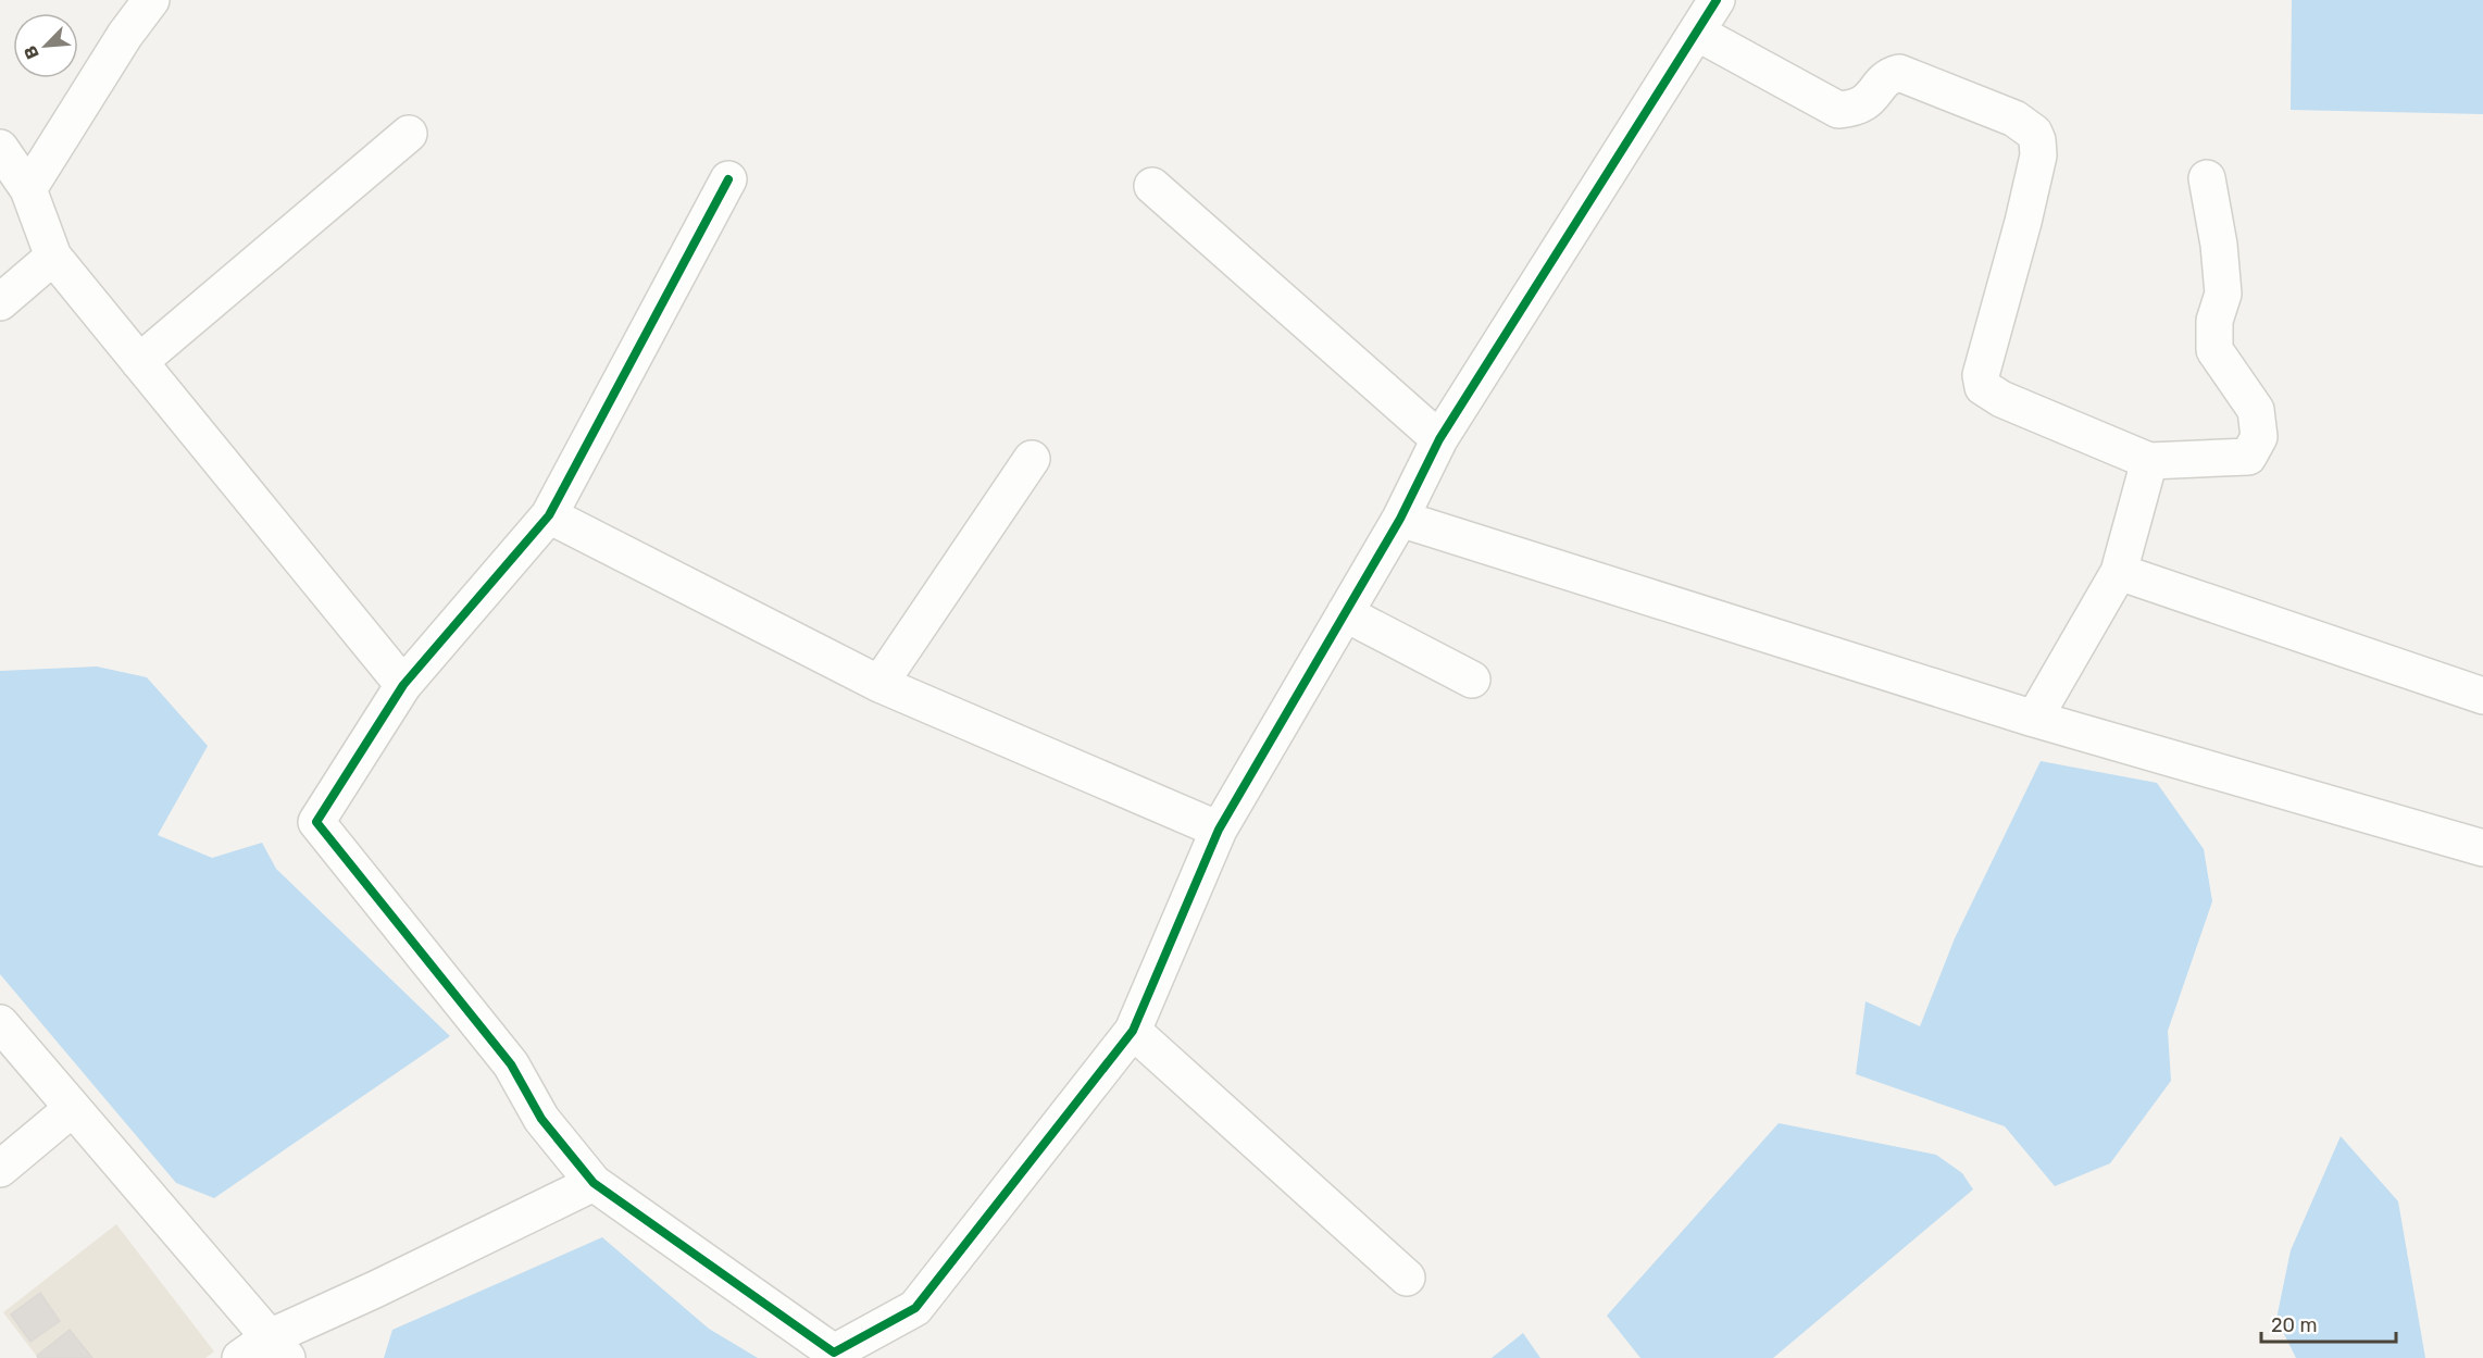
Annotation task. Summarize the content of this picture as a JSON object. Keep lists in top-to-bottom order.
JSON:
{
  "scale_bar": "20 m",
  "north": "bottom left"
}
